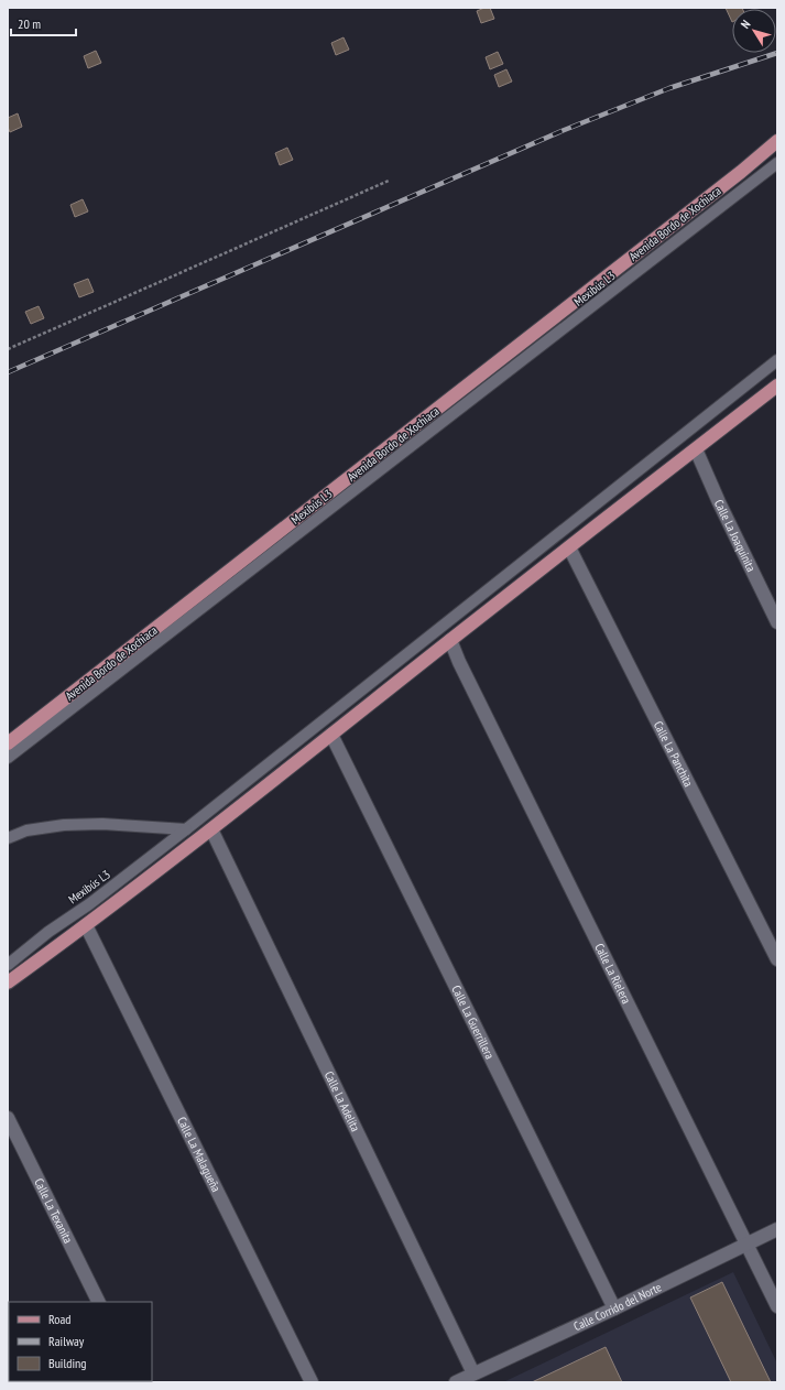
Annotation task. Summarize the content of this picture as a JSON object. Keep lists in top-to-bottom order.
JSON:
{
  "streets": {
    "main road": ["Avenida Bordo de Xochiaca"],
    "street": [
      "Calle La Joaquinita",
      "Calle La Panchita",
      "Calle La Rielera",
      "Calle La Guerrillera",
      "Calle La Adelita",
      "Calle La Malagueña",
      "Calle La Texanita",
      "Calle Corrido del Norte"
    ],
    "lane": ["Mexibús L3"]
  },
  "crossings": [
    ["Calle La Rielera", "Calle Corrido del Norte"],
    ["Calle La Guerrillera", "Calle Corrido del Norte"],
    ["Calle La Adelita", "Calle Corrido del Norte"]
  ],
  "legend": ["Road", "Railway", "Building"],
  "scale_bar": "20 m",
  "north": "top left"
}
